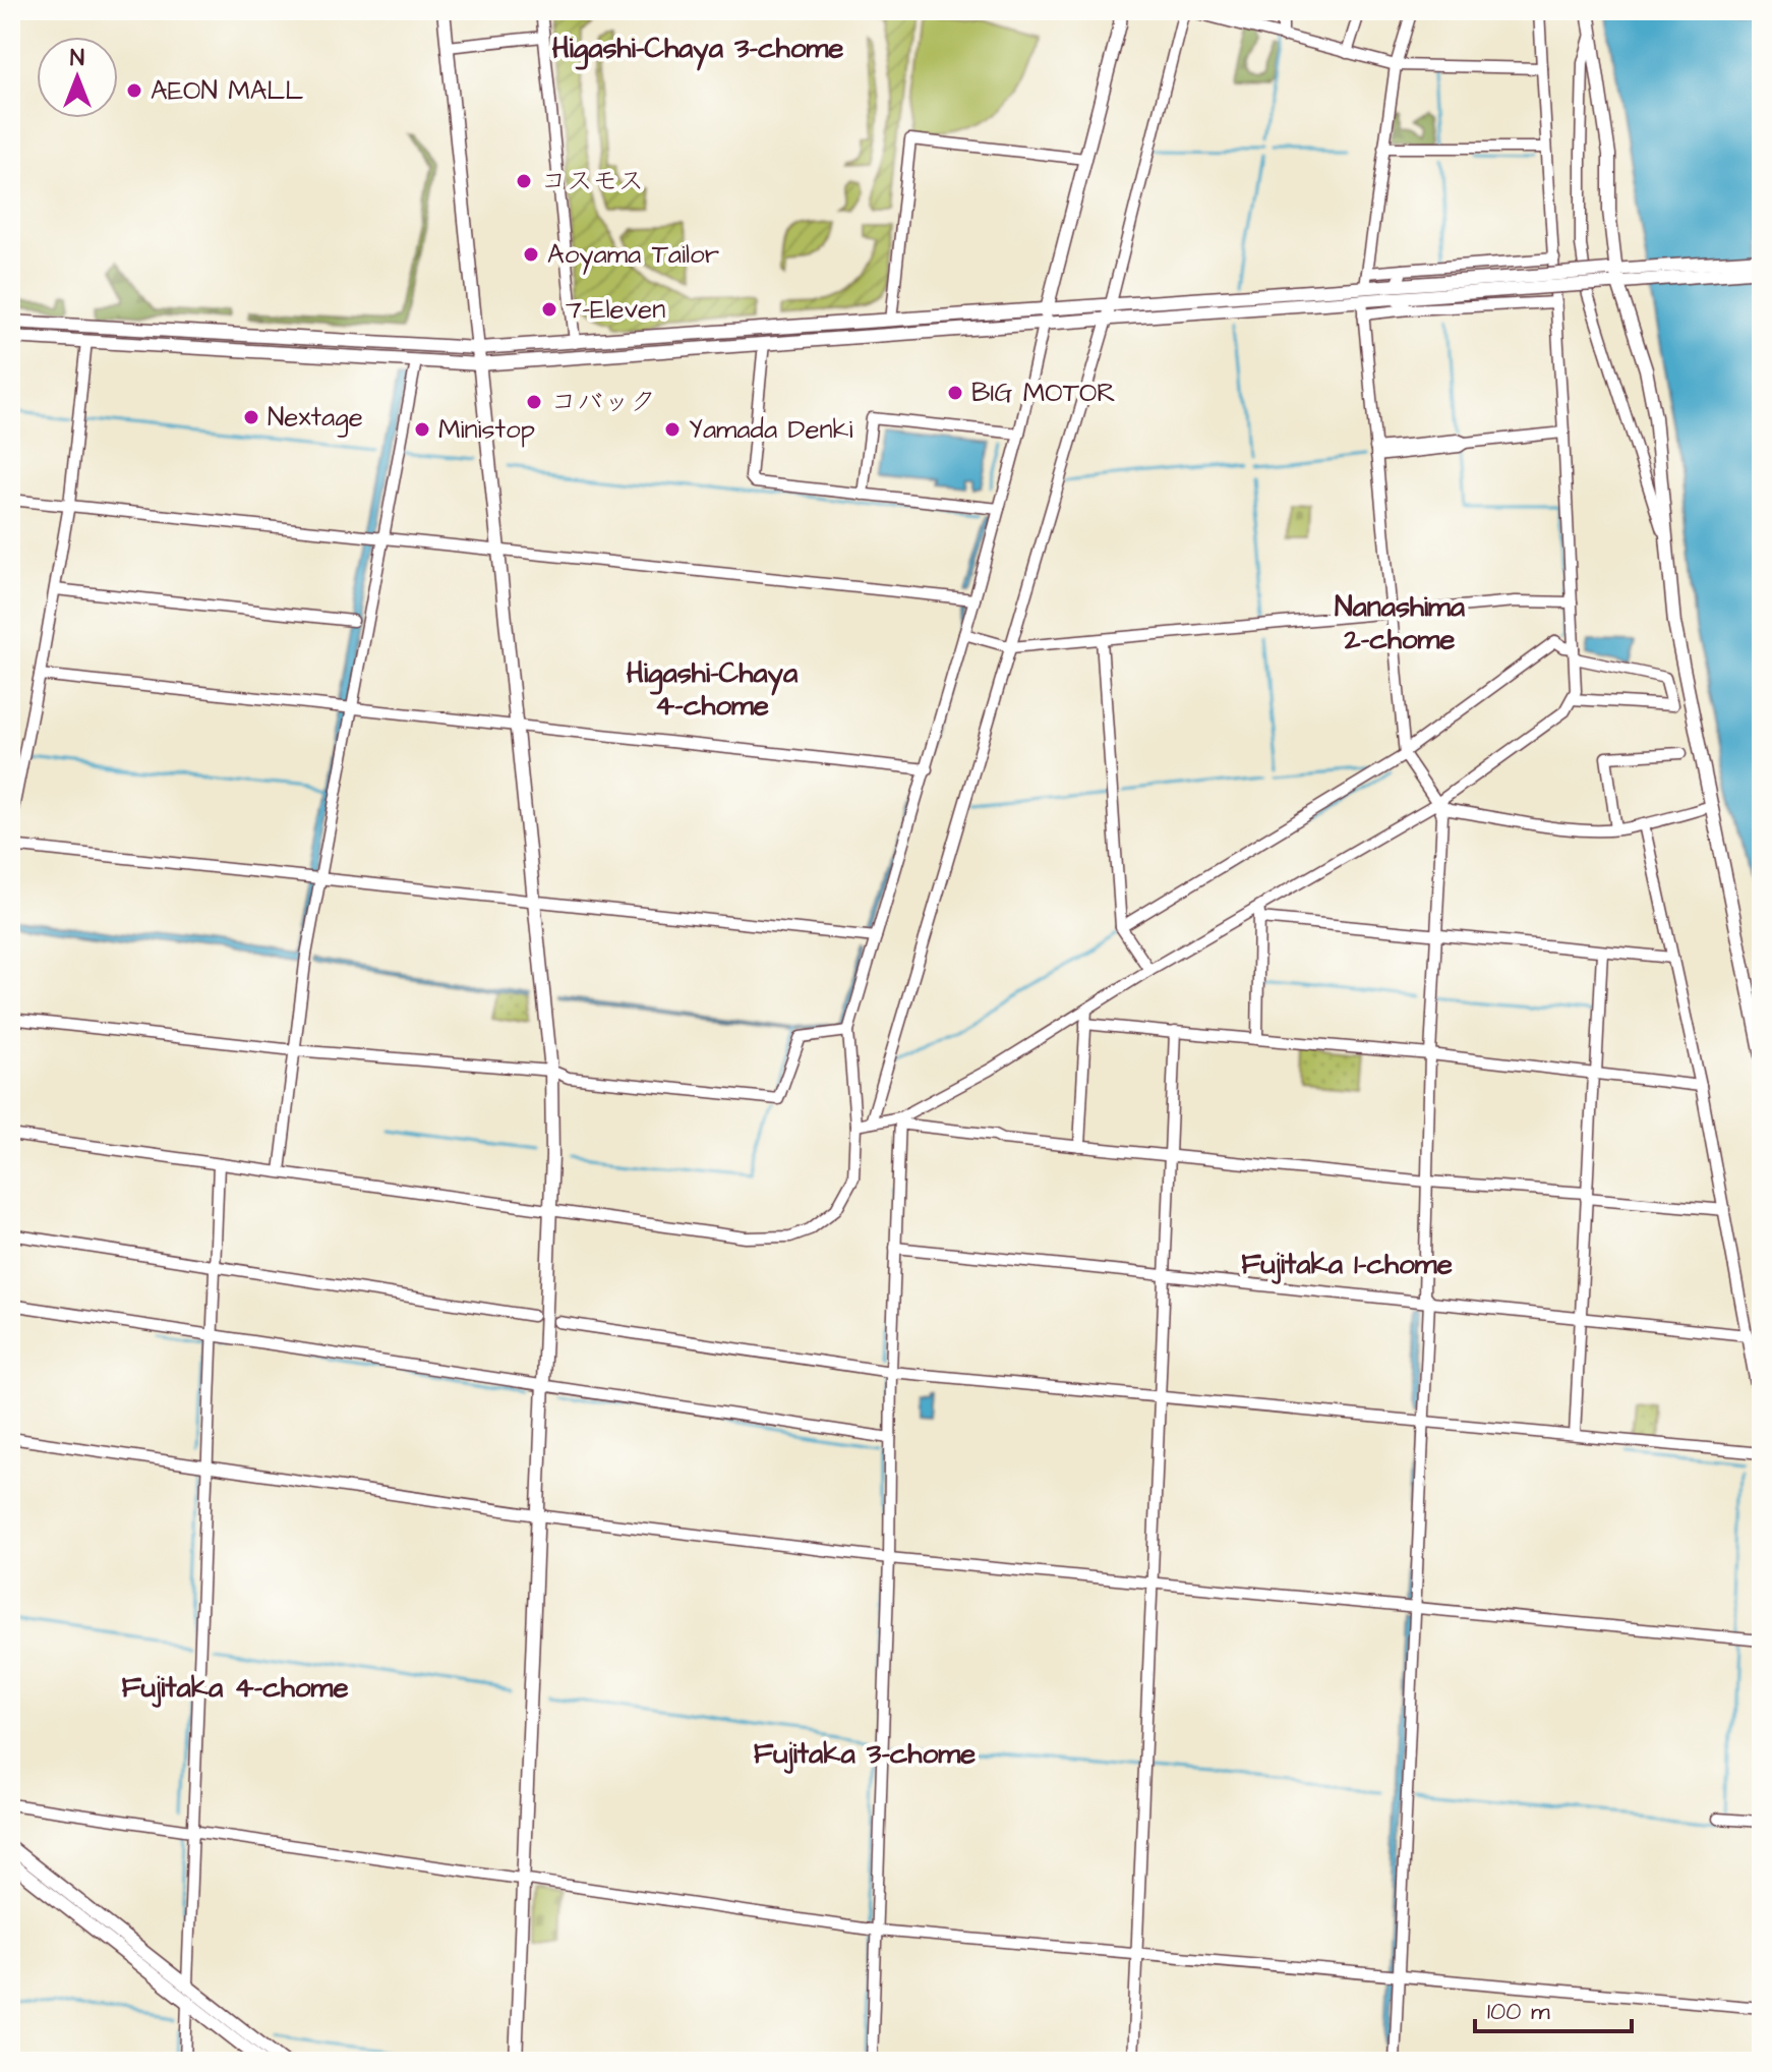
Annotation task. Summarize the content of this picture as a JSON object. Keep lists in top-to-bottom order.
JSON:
{
  "districts": [
    "Higashi-Chaya 3-chome",
    "Nanashima 2-chome",
    "Higashi-Chaya 4-chome",
    "Fujitaka 1-chome",
    "Fujitaka 4-chome",
    "Fujitaka 3-chome"
  ],
  "places": [
    "AEON MALL",
    "コスモス",
    "Aoyama Tailor",
    "7-Eleven",
    "BIG MOTOR",
    "コバック",
    "Nextage",
    "Ministop",
    "Yamada Denki"
  ],
  "scale_bar": "100 m",
  "north": "top"
}
